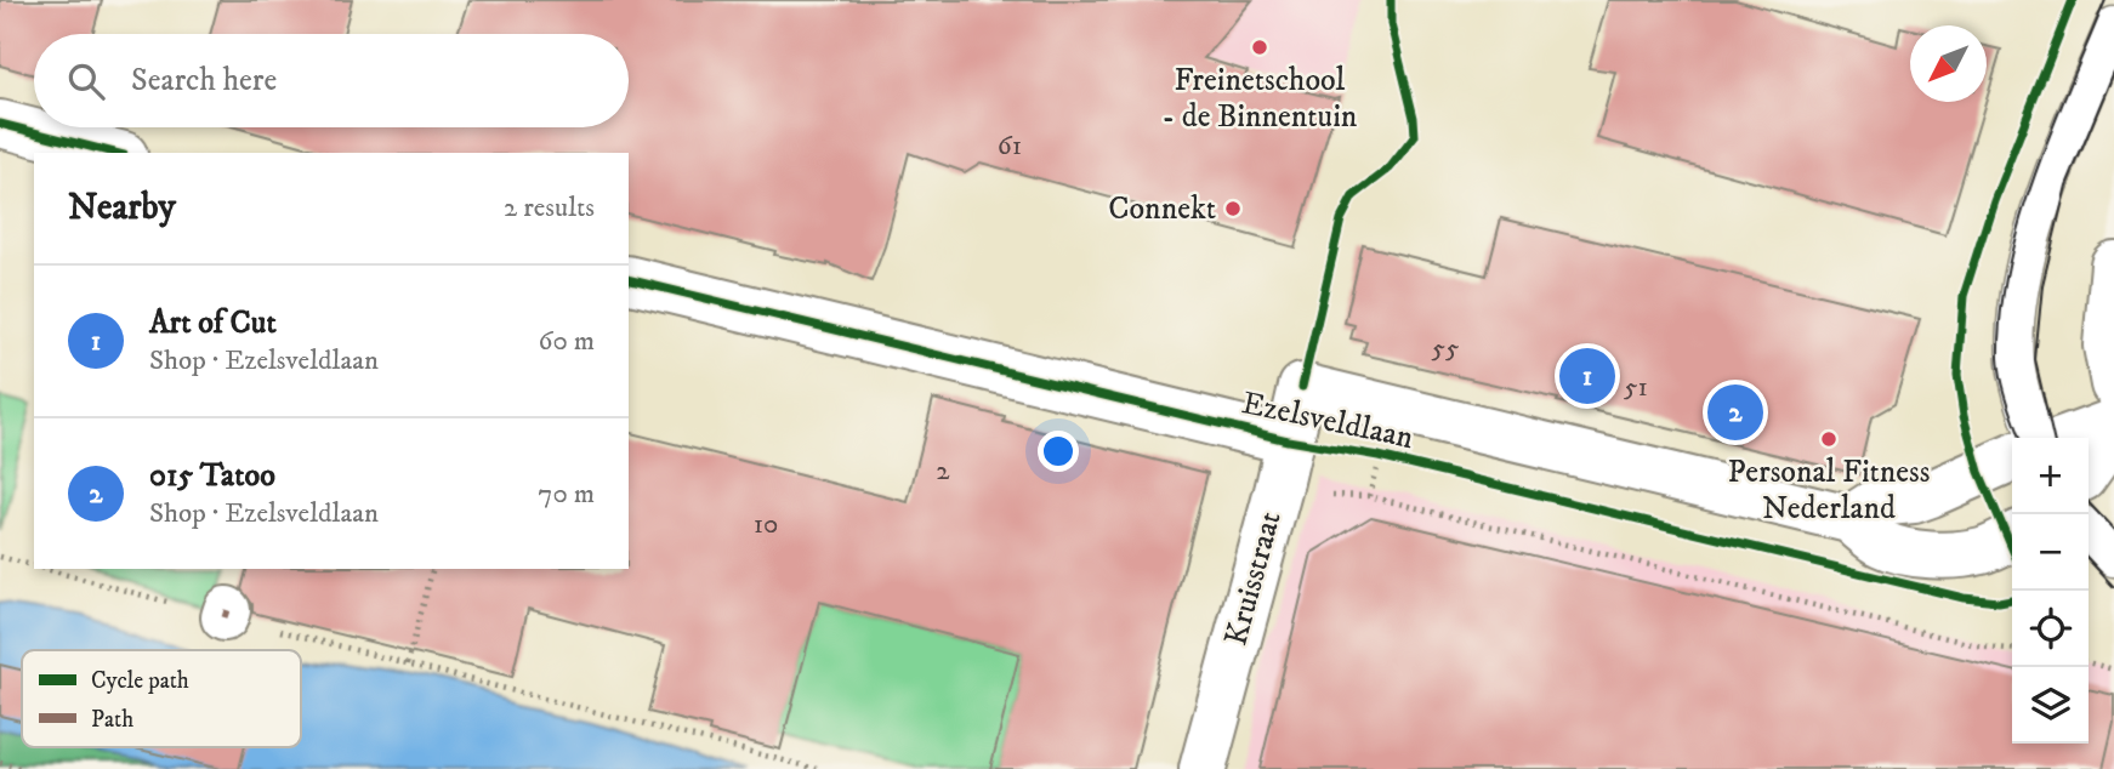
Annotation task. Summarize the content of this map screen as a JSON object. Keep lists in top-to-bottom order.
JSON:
{
  "streets": {
    "street": ["Ezelsveldlaan", "Kruisstraat"]
  },
  "crossings": [
    ["Ezelsveldlaan", "Kruisstraat"]
  ],
  "places": ["Freinetschool - de Binnentuin", "Connekt", "Personal Fitness Nederland"],
  "house_numbers": [
    "61",
    "55",
    "51",
    "2",
    "10"
  ],
  "legend": ["Cycle path", "Path"],
  "north": "bottom left",
  "page": {
    "search": "Search here",
    "heading": ["Nearby", "2 results"],
    "list": [
      {
        "mark": "1",
        "name": "Art of Cut",
        "note": "Shop · Ezelsveldlaan",
        "value": "60 m"
      },
      {
        "mark": "2",
        "name": "015 Tatoo",
        "note": "Shop · Ezelsveldlaan",
        "value": "70 m"
      }
    ],
    "pins": ["1", "2"],
    "map_buttons": ["+", "−"]
  }
}
